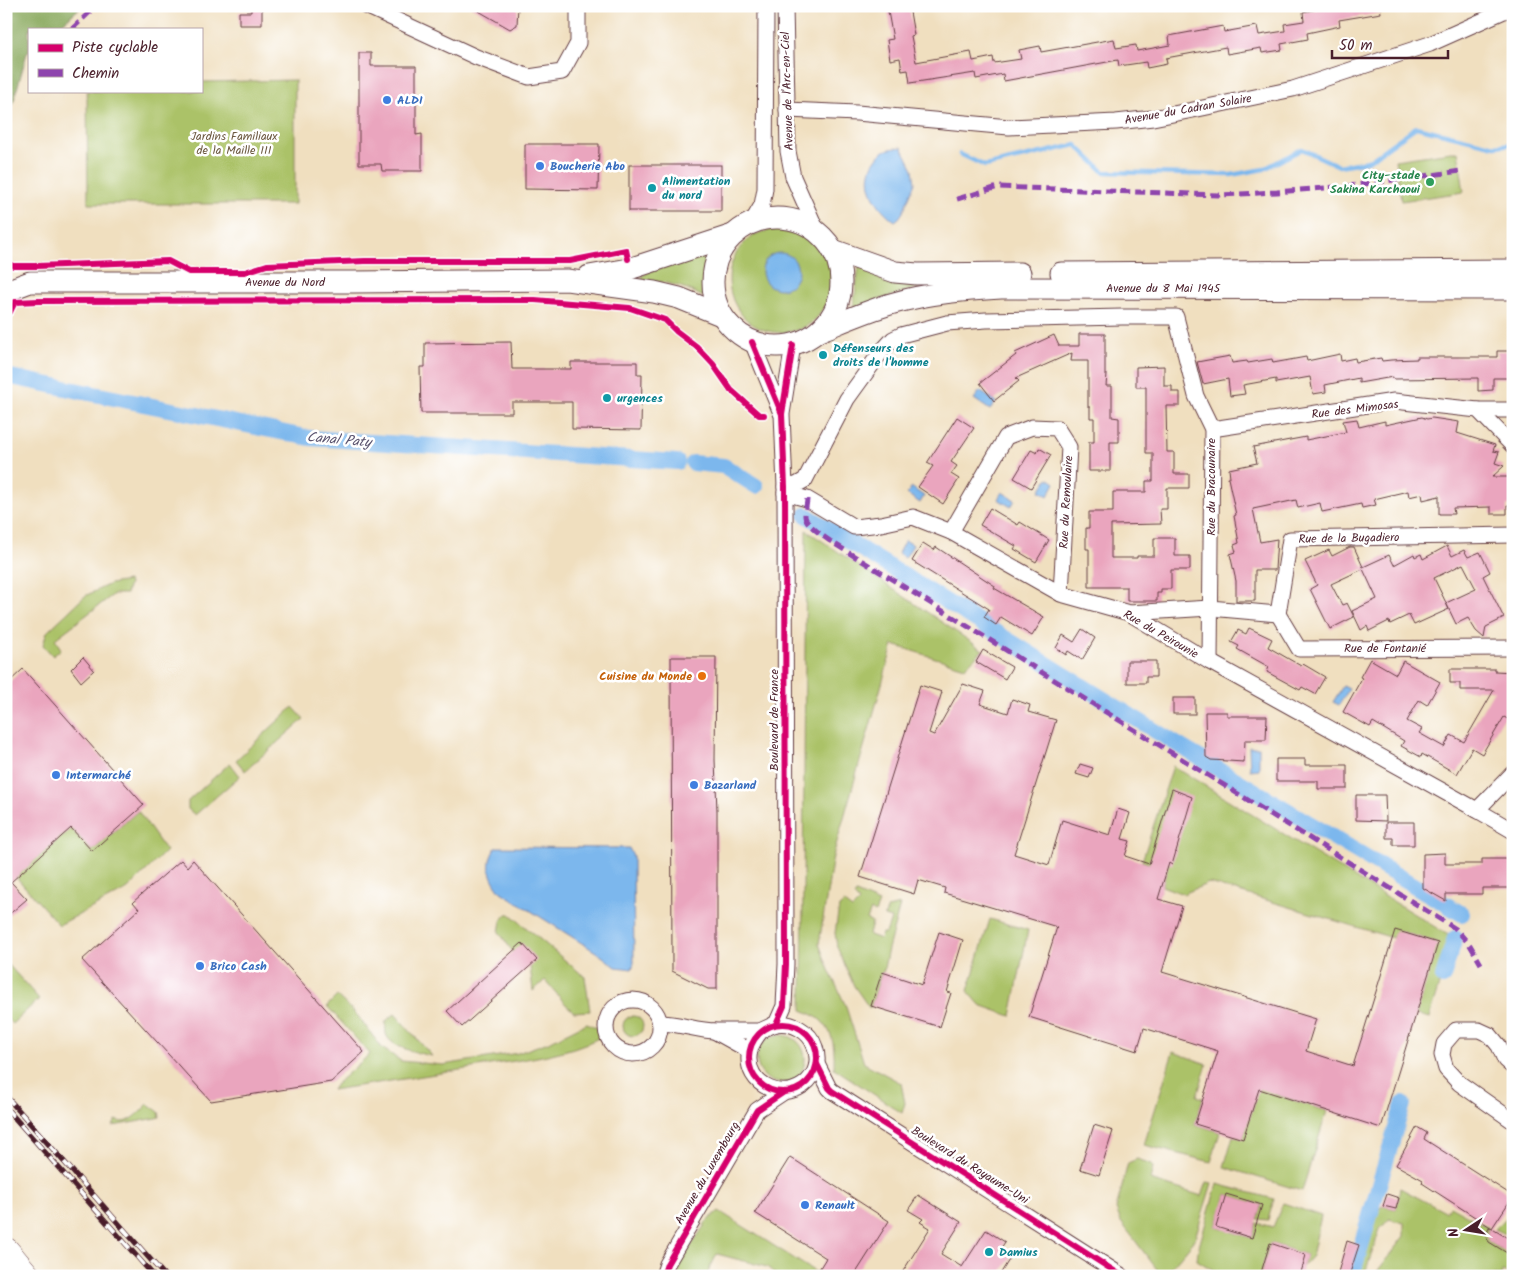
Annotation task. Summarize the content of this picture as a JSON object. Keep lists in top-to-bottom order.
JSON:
{
  "streets": {
    "main road": ["Avenue du Nord", "Avenue du 8 Mai 1945"],
    "street": [
      "Avenue de l'Arc-en-Ciel",
      "Avenue du Cadran Solaire",
      "Rue des Mimosas",
      "Rue du Bracounaire",
      "Rue du Remoulaire",
      "Rue de la Bugadiero",
      "Rue du Peirounie",
      "Rue de Fontanié",
      "Boulevard de France",
      "Boulevard du Royaume-Uni",
      "Avenue du Luxembourg"
    ]
  },
  "crossings": [
    ["Avenue de l'Arc-en-Ciel", "Avenue du Cadran Solaire"],
    ["Avenue de l'Arc-en-Ciel", "Avenue du Nord"],
    ["Avenue de l'Arc-en-Ciel", "Avenue du 8 Mai 1945"],
    ["Avenue de l'Arc-en-Ciel", "Boulevard de France"],
    ["Avenue du Nord", "Avenue du 8 Mai 1945"],
    ["Avenue du Nord", "Boulevard de France"],
    ["Avenue du 8 Mai 1945", "Boulevard de France"],
    ["Rue des Mimosas", "Rue du Bracounaire"],
    ["Rue du Bracounaire", "Rue du Peirounie"],
    ["Rue du Bracounaire", "Boulevard de France"],
    ["Rue du Remoulaire", "Rue du Peirounie"],
    ["Rue de la Bugadiero", "Rue de Fontanié"],
    ["Rue du Peirounie", "Boulevard de France"],
    ["Boulevard de France", "Boulevard du Royaume-Uni"],
    ["Boulevard de France", "Avenue du Luxembourg"],
    ["Boulevard du Royaume-Uni", "Avenue du Luxembourg"]
  ],
  "water": ["Canal Paty"],
  "parks": ["Jardins Familiaux de la Maille III"],
  "places": [
    "ALDI",
    "Boucherie Abo",
    "City-stade Sakina Karchaoui",
    "Alimentation du nord",
    "Défenseurs des droits de l'homme",
    "urgences",
    "Cuisine du Monde",
    "Intermarché",
    "Bazarland",
    "Brico Cash",
    "Renault",
    "Damius"
  ],
  "legend": ["Piste cyclable", "Chemin"],
  "scale_bar": "50 m",
  "north": "left"
}
